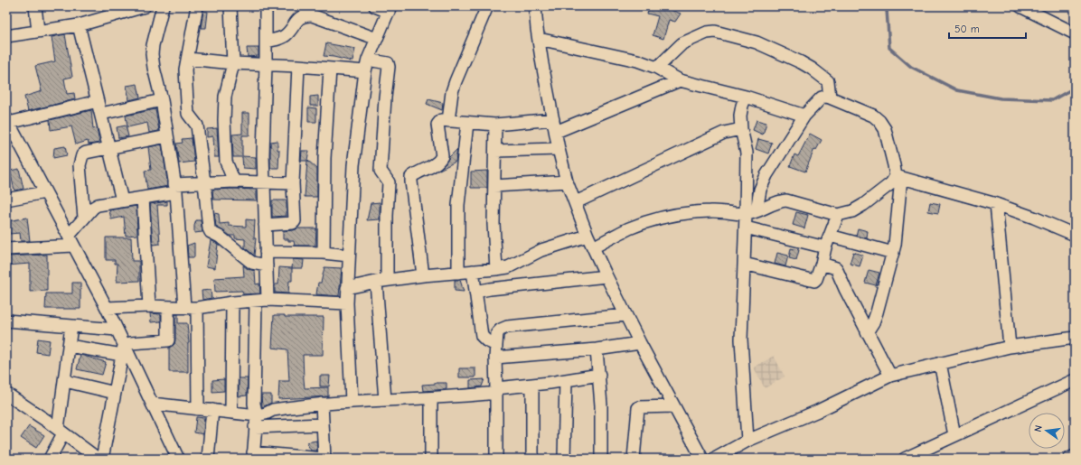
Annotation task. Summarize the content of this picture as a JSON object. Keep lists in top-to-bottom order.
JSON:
{
  "scale_bar": "50 m",
  "north": "left"
}
